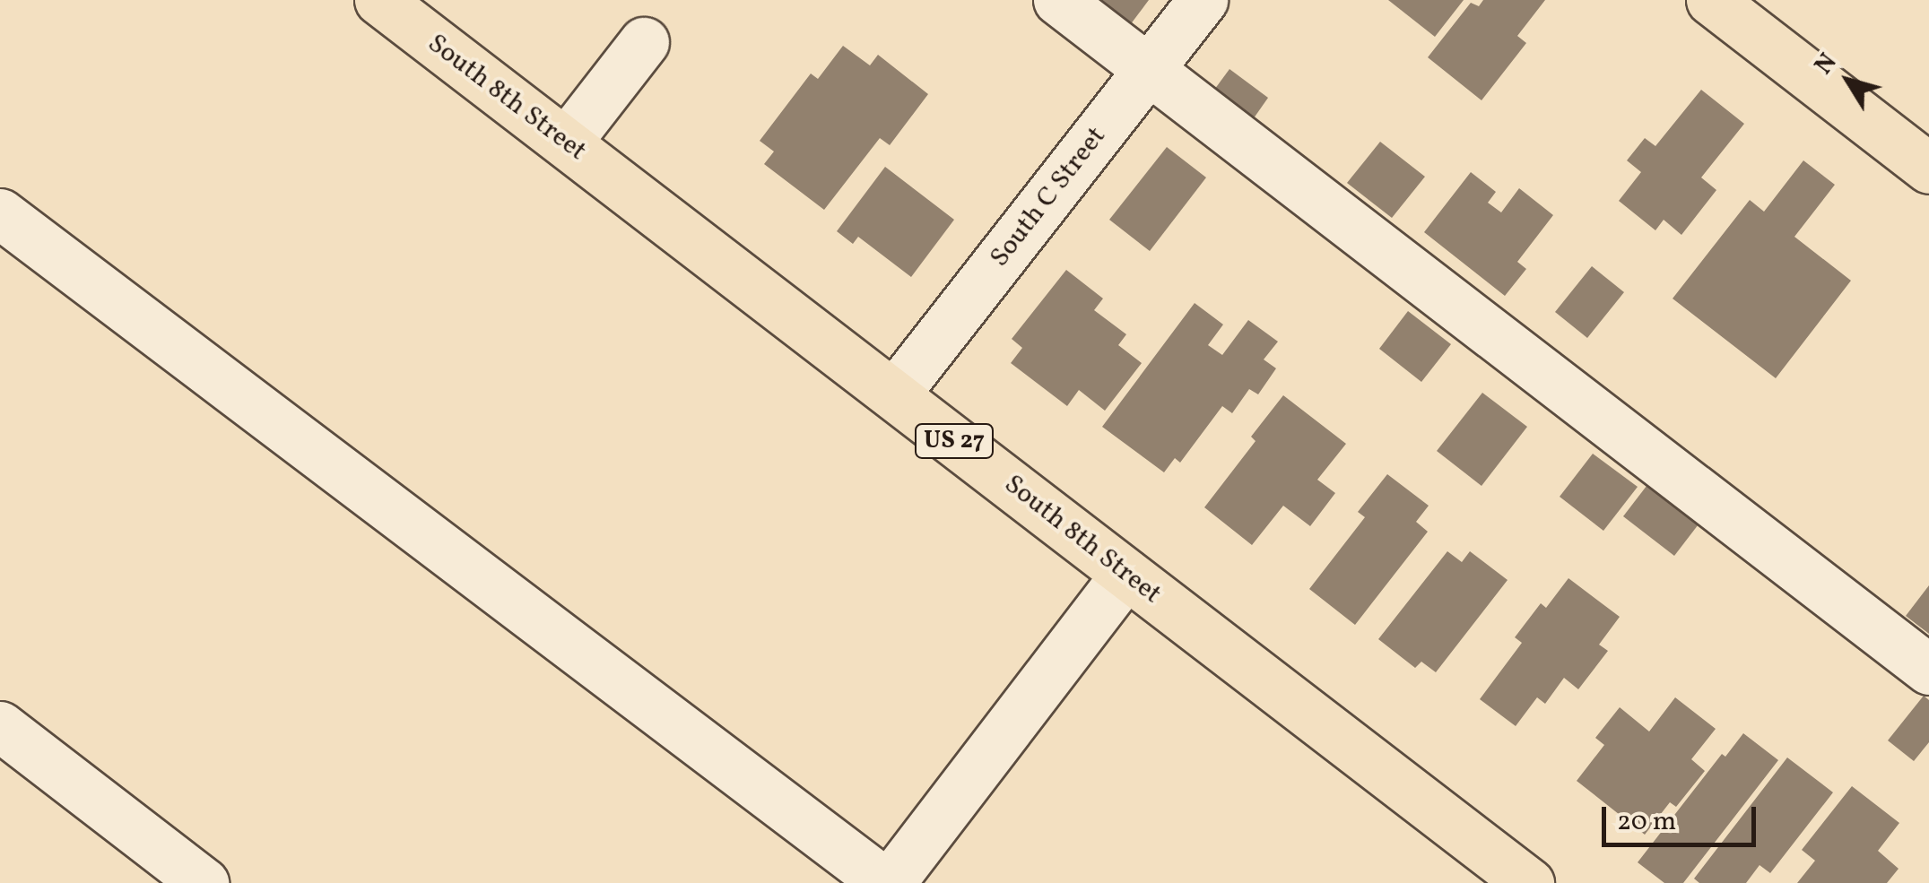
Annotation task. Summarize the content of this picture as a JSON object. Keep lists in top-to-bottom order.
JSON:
{
  "streets": {
    "highway": ["South 8th Street", "US 27"],
    "street": ["South C Street"]
  },
  "crossings": [
    ["South 8th Street", "South C Street"]
  ],
  "scale_bar": "20 m",
  "north": "top left"
}
